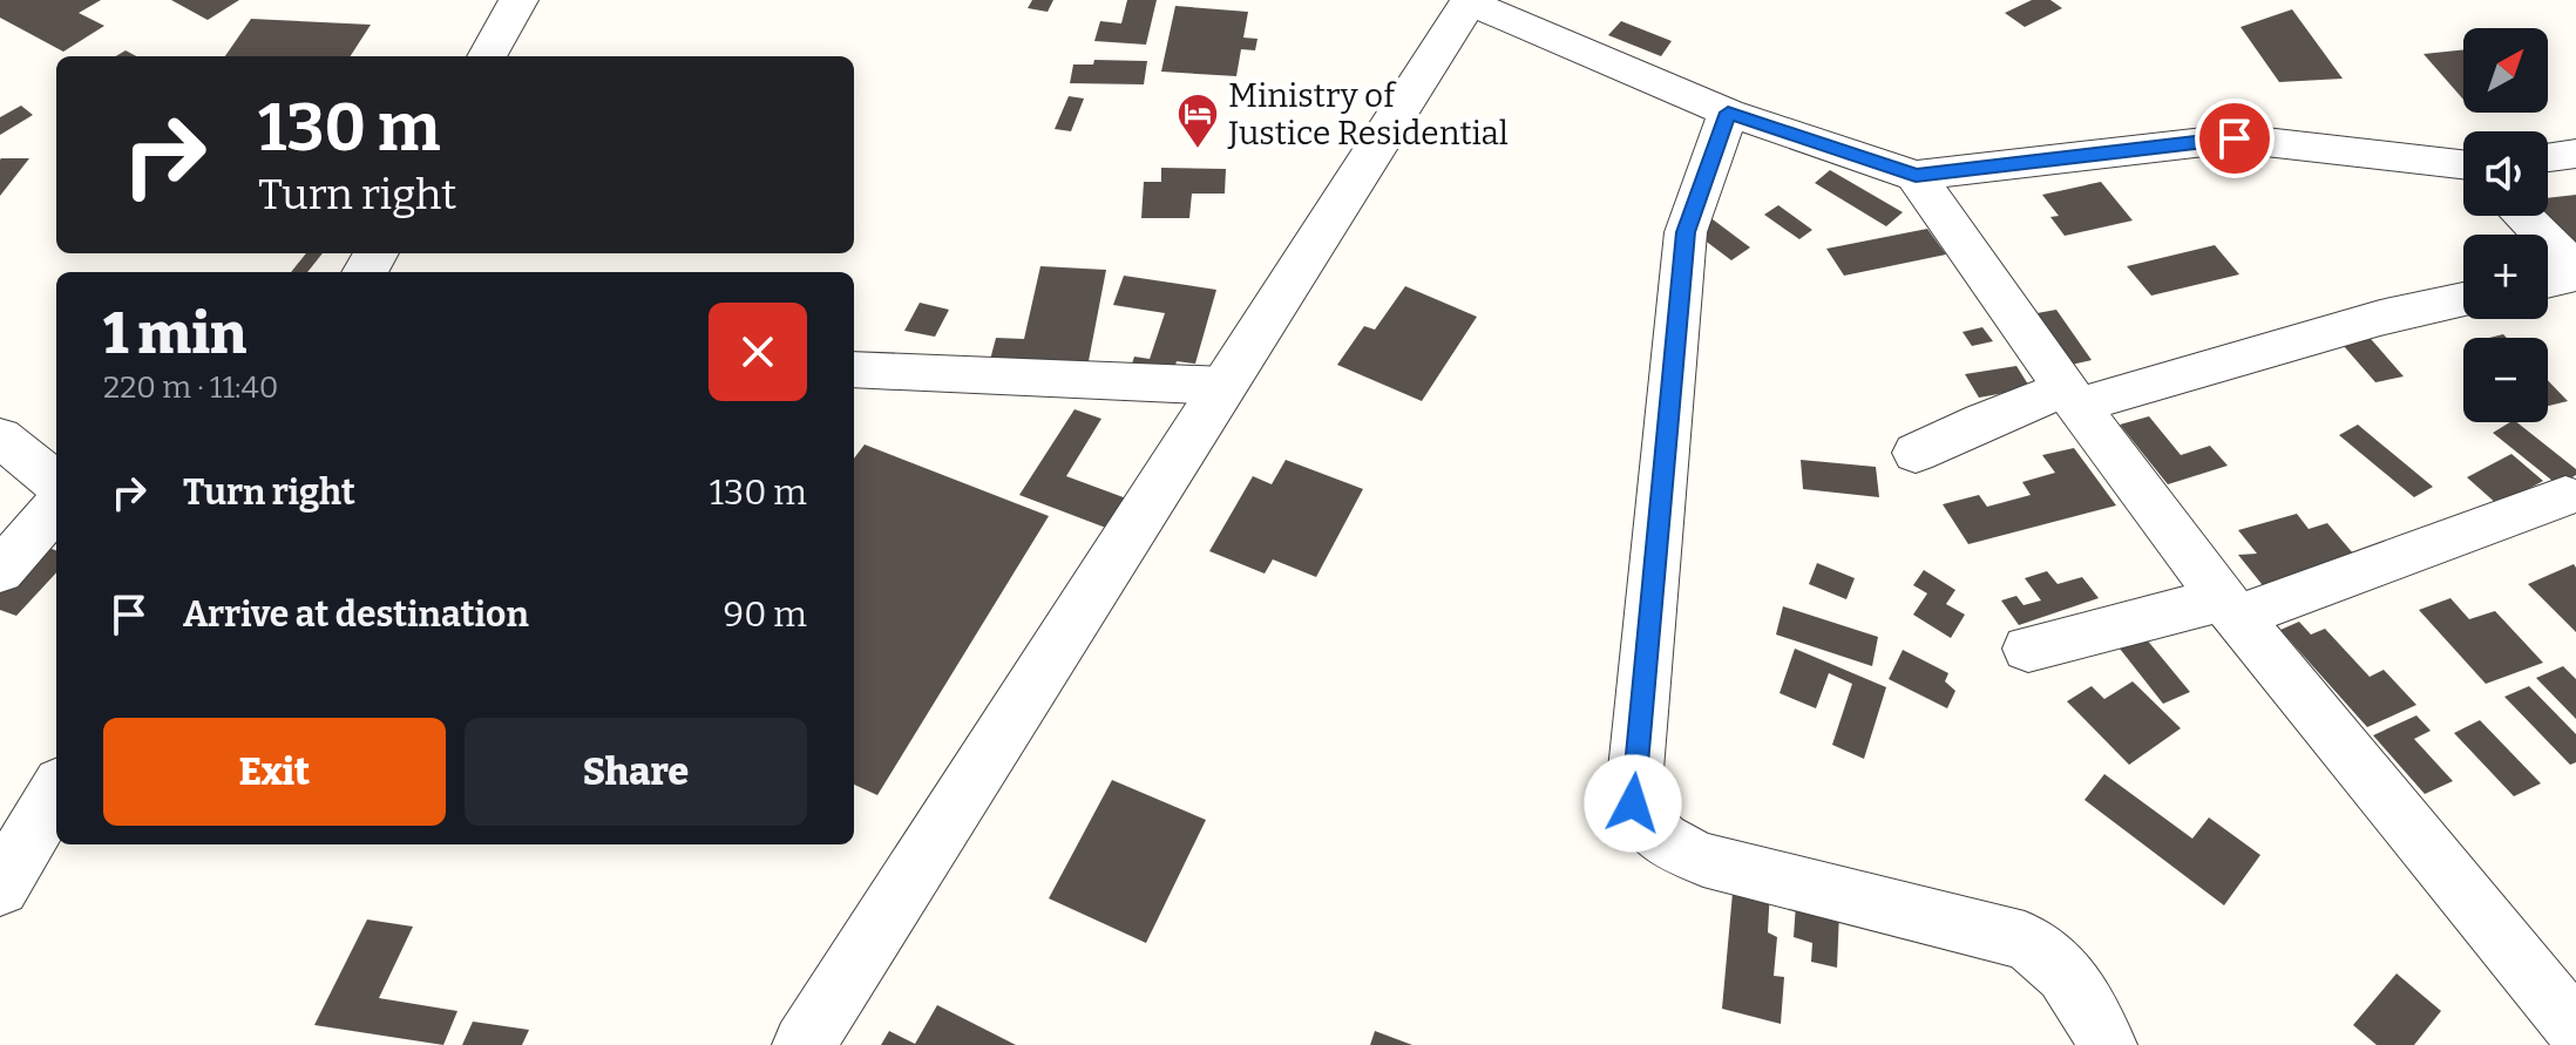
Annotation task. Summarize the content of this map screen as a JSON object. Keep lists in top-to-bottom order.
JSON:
{
  "places": {
    "hotel": ["Ministry of Justice Residential"]
  },
  "north": "top right",
  "page": {
    "map_buttons": ["+", "−"],
    "turn": ["130 m", "Turn right"],
    "heading": ["1 min", "220 m · 11:40"],
    "list": [
      {
        "name": "Turn right",
        "value": "130 m"
      },
      {
        "name": "Arrive at destination",
        "value": "90 m"
      }
    ],
    "buttons": ["Exit", "Share"]
  }
}
